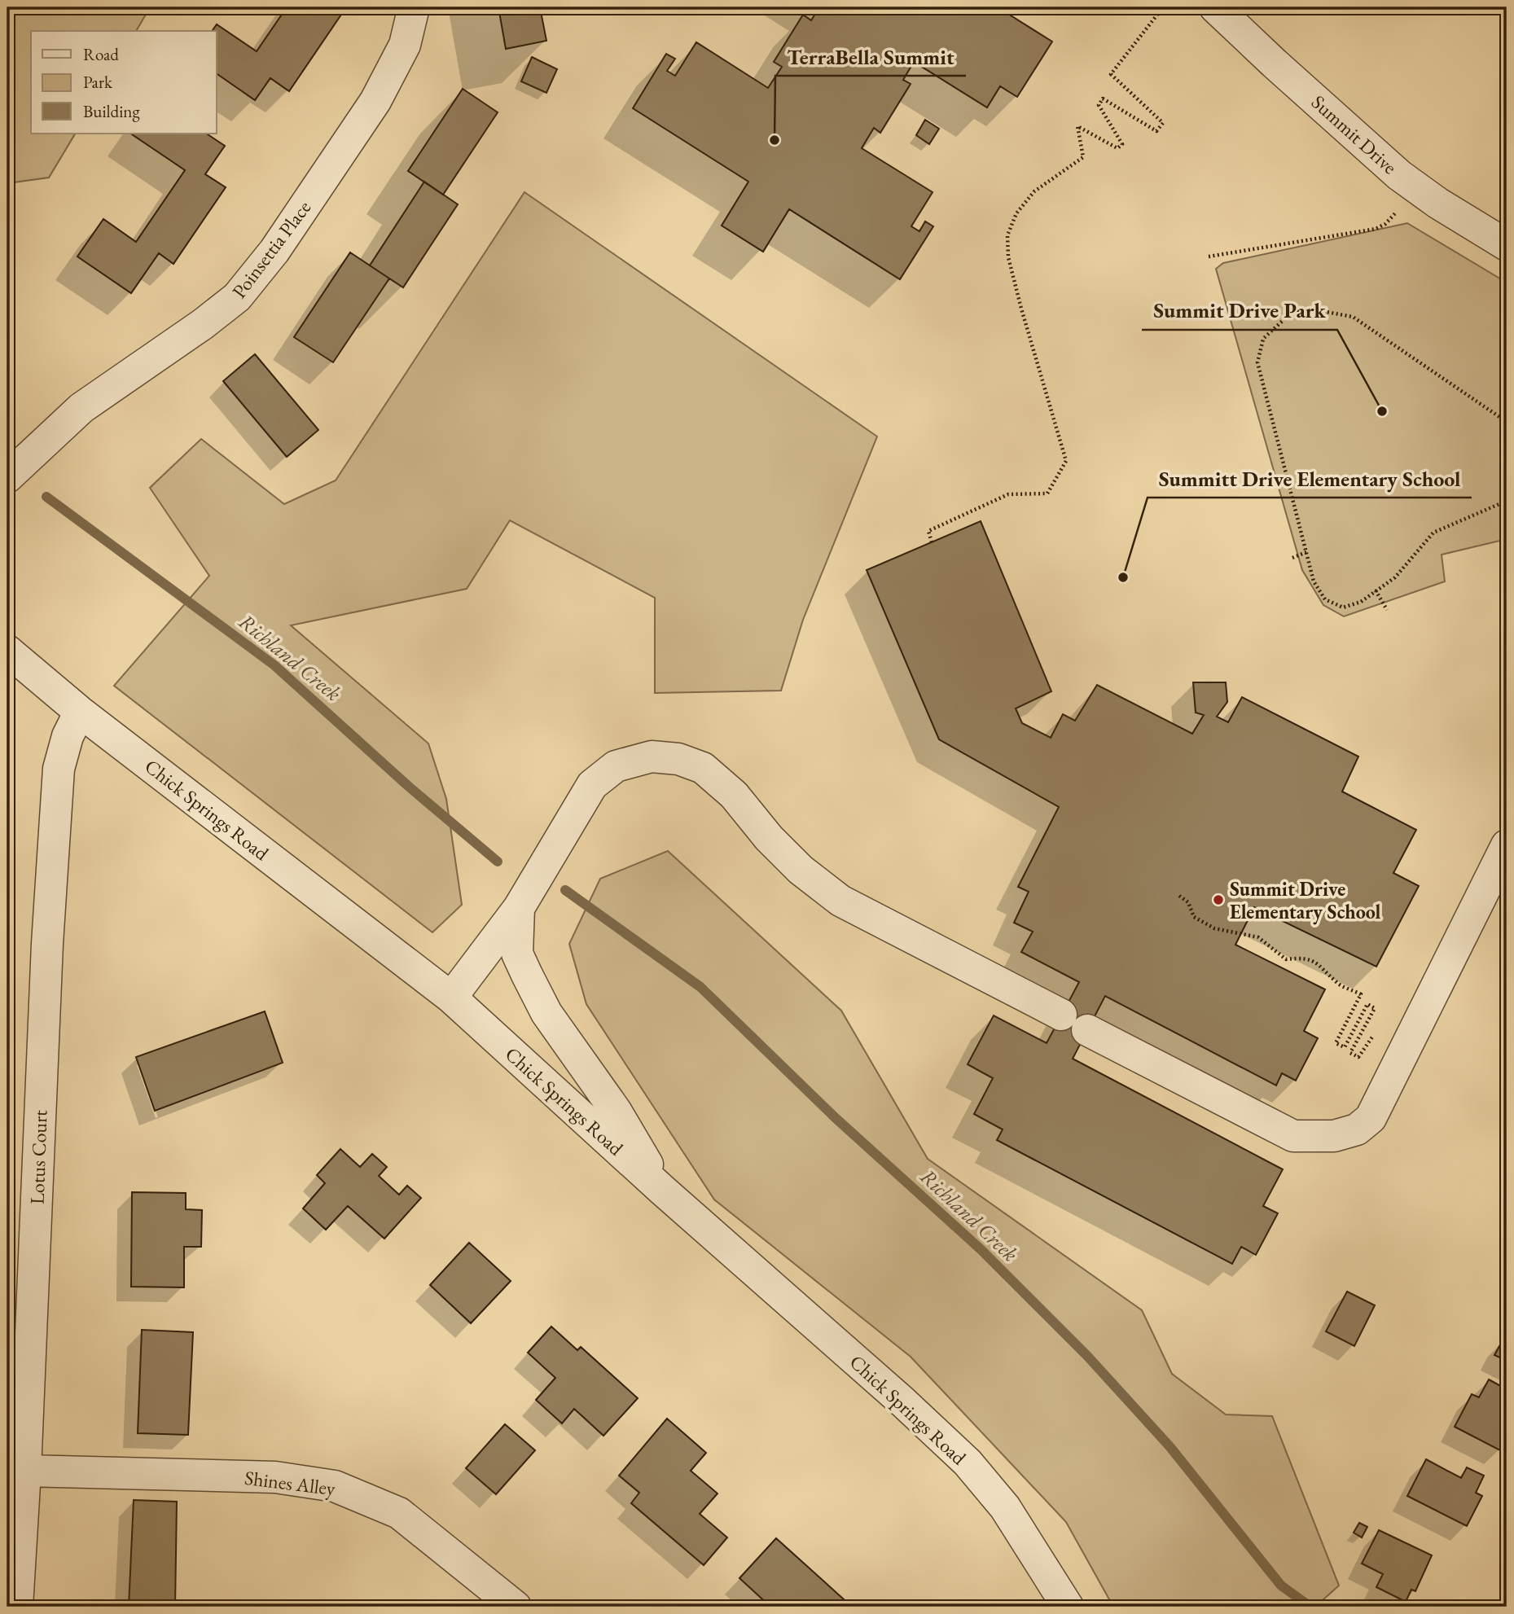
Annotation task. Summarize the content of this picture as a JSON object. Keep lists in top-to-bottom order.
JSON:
{
  "streets": {
    "street": [
      "Summit Drive",
      "Poinsettia Place",
      "Chick Springs Road",
      "Lotus Court",
      "Shines Alley"
    ]
  },
  "crossings": [
    ["Chick Springs Road", "Lotus Court"],
    ["Lotus Court", "Shines Alley"]
  ],
  "water": ["Richland Creek"],
  "places": [
    "TerraBella Summit",
    "Summit Drive Park",
    "Summitt Drive Elementary School",
    "Summit Drive Elementary School"
  ],
  "legend": ["Road", "Park", "Building"]
}
